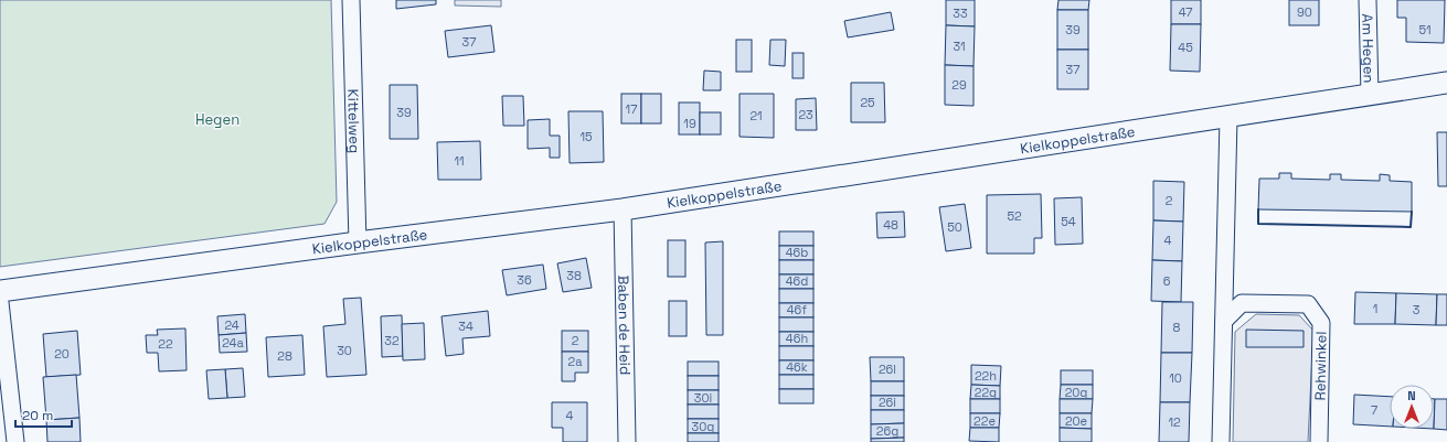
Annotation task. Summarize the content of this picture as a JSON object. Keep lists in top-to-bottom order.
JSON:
{
  "streets": {
    "street": [
      "Am Hegen",
      "Kittelweg",
      "Kielkoppelstraße",
      "Baben de Heid",
      "Rehwinkel"
    ]
  },
  "crossings": [
    ["Am Hegen", "Kielkoppelstraße"],
    ["Kittelweg", "Kielkoppelstraße"],
    ["Kielkoppelstraße", "Baben de Heid"]
  ],
  "parks": ["Hegen"],
  "house_numbers": [
    "47",
    "90",
    "33",
    "39",
    "51",
    "37",
    "31",
    "45",
    "37",
    "29",
    "25",
    "17",
    "39",
    "23",
    "21",
    "19",
    "15",
    "11",
    "2",
    "52",
    "54",
    "48",
    "50",
    "4",
    "46b",
    "38",
    "36",
    "46d",
    "6",
    "1",
    "46f",
    "3",
    "24",
    "34",
    "8",
    "46h",
    "32",
    "2",
    "24a",
    "22",
    "30",
    "20",
    "28",
    "2a",
    "46k",
    "26l",
    "22h",
    "10",
    "22g",
    "20g",
    "30i",
    "26i",
    "7",
    "4",
    "22e",
    "20e",
    "12",
    "30g",
    "26g"
  ],
  "scale_bar": "20 m",
  "north": "top"
}
